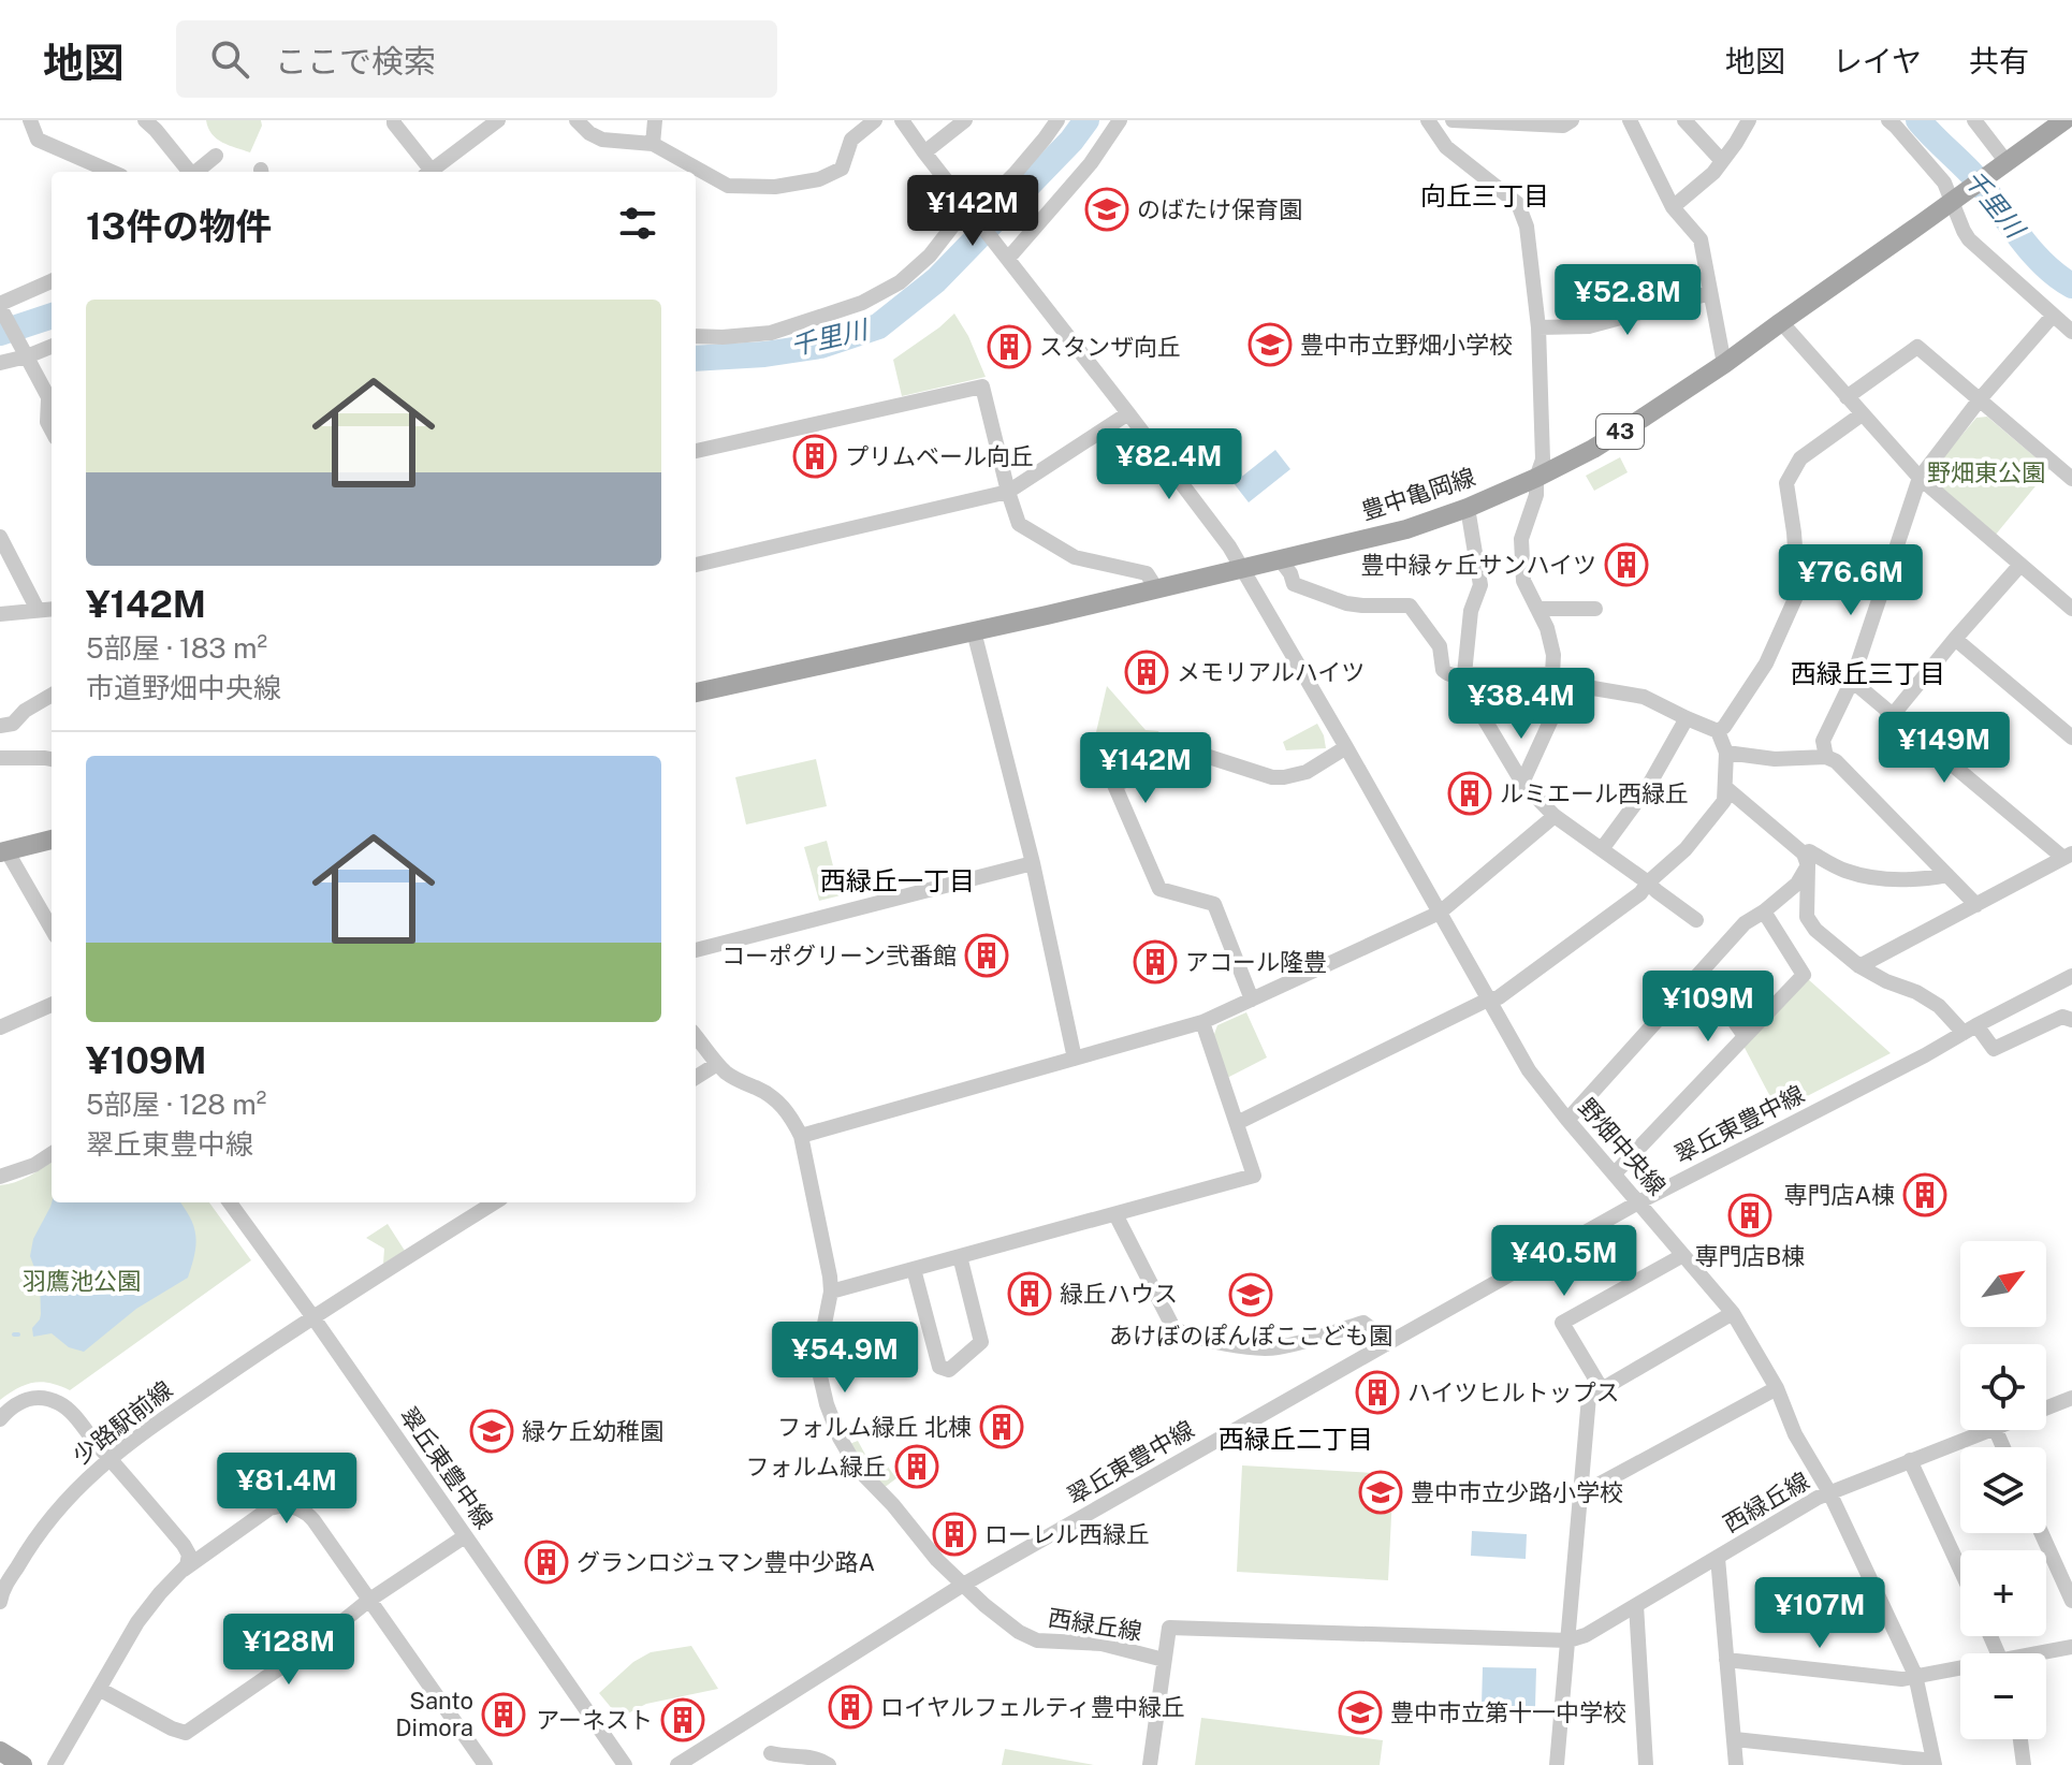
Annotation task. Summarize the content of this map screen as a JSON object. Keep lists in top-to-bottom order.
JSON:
{
  "streets": {
    "main road": ["43", "豊中亀岡線"],
    "street": [
      "翠丘東豊中線",
      "野畑中央線",
      "少路駅前線",
      "西緑丘線"
    ]
  },
  "crossings": [
    ["豊中亀岡線", "野畑中央線"],
    ["翠丘東豊中線", "野畑中央線"],
    ["翠丘東豊中線", "少路駅前線"],
    ["翠丘東豊中線", "西緑丘線"],
    ["野畑中央線", "西緑丘線"]
  ],
  "districts": [
    "向丘三丁目",
    "西緑丘三丁目",
    "西緑丘一丁目",
    "西緑丘二丁目"
  ],
  "water": ["千里川"],
  "parks": ["野畑東公園", "羽鷹池公園"],
  "places": {
    "school or university": [
      "のばたけ保育園",
      "豊中市立野畑小学校",
      "あけぼのぽんぽここども園",
      "緑ケ丘幼稚園",
      "豊中市立少路小学校",
      "豊中市立第十一中学校"
    ],
    "building": [
      "スタンザ向丘",
      "プリムベール向丘",
      "豊中緑ヶ丘サンハイツ",
      "メモリアルハイツ",
      "ルミエール西緑丘",
      "コーポグリーン弐番館",
      "アコール隆豊",
      "専門店A棟",
      "専門店B棟",
      "緑丘ハウス",
      "ハイツヒルトップス",
      "フォルム緑丘 北棟",
      "フォルム緑丘",
      "ローレル西緑丘",
      "グランロジュマン豊中少路A",
      "ロイヤルフェルティ豊中緑丘",
      "Santo Dimora",
      "アーネスト"
    ]
  },
  "north": "top right",
  "page": {
    "header": "地図",
    "search": "ここで検索",
    "nav": ["地図", "レイヤ", "共有"],
    "heading": "13件の物件",
    "price": [
      "¥142M",
      "¥52.8M",
      "¥82.4M",
      "¥76.6M",
      "¥38.4M",
      "¥149M",
      "¥142M",
      "¥109M",
      "¥40.5M",
      "¥54.9M",
      "¥81.4M",
      "¥107M",
      "¥128M"
    ],
    "list": [
      {
        "name": "¥142M",
        "note": "5部屋 · 183 m² · 市道野畑中央線"
      },
      {
        "name": "¥109M",
        "note": "5部屋 · 128 m² · 翠丘東豊中線"
      }
    ],
    "map_buttons": ["+", "−"]
  }
}
